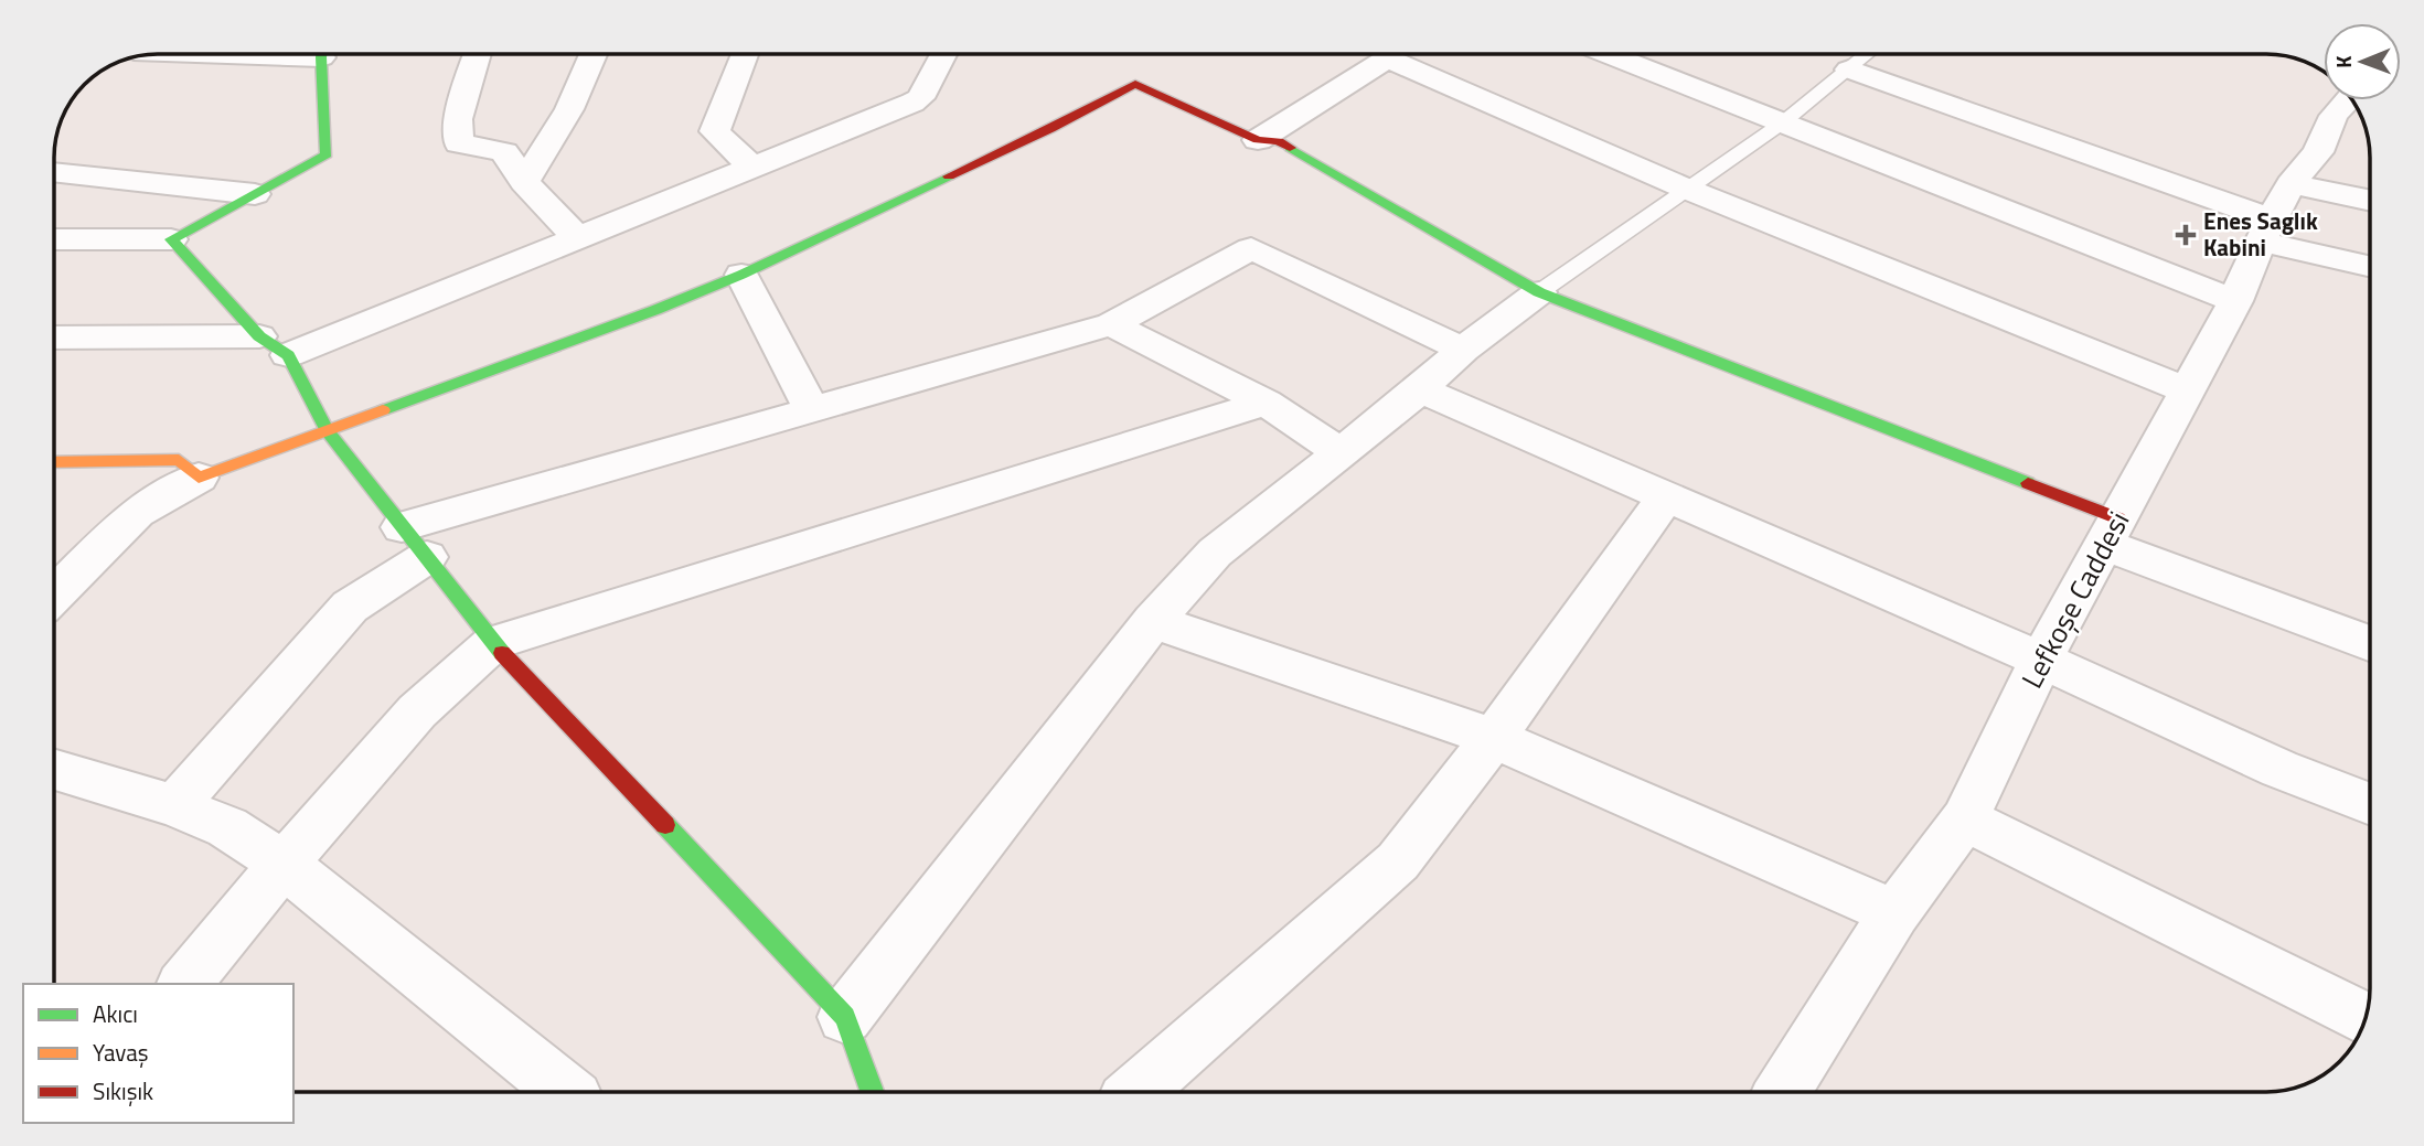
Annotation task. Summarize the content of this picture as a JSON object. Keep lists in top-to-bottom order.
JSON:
{
  "streets": {
    "street": ["Lefkoşe Caddesi"]
  },
  "places": {
    "health": ["Enes Saglık Kabini"]
  },
  "legend": ["Akıcı", "Yavaş", "Sıkışık"],
  "north": "left"
}
